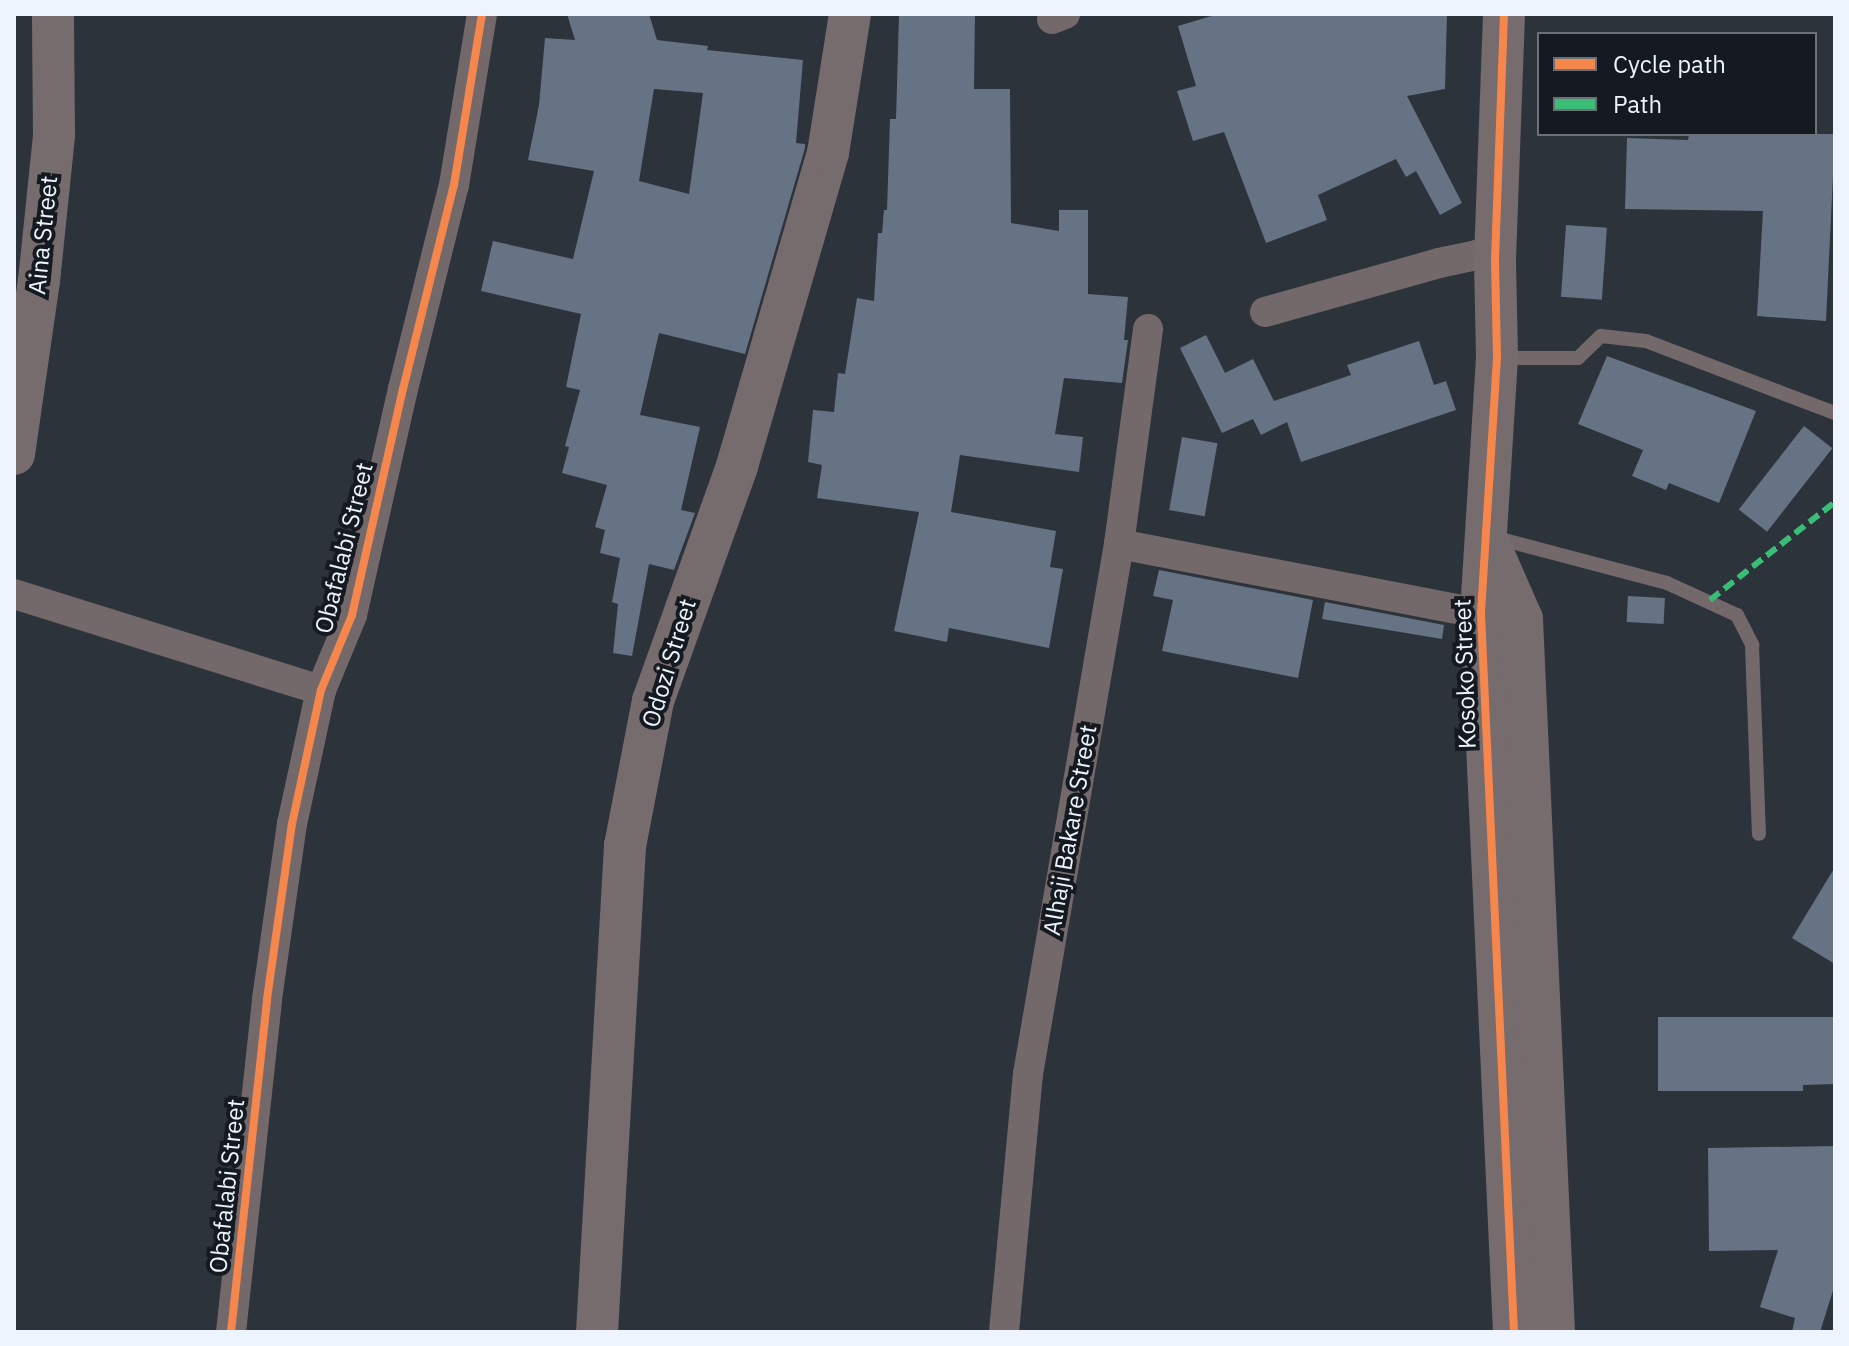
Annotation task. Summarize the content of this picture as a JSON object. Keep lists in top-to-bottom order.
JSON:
{
  "streets": {
    "street": [
      "Aina Street",
      "Obafalabi Street",
      "Odozi Street",
      "Kosoko Street",
      "Alhaji Bakare Street"
    ]
  },
  "legend": ["Cycle path", "Path"]
}
